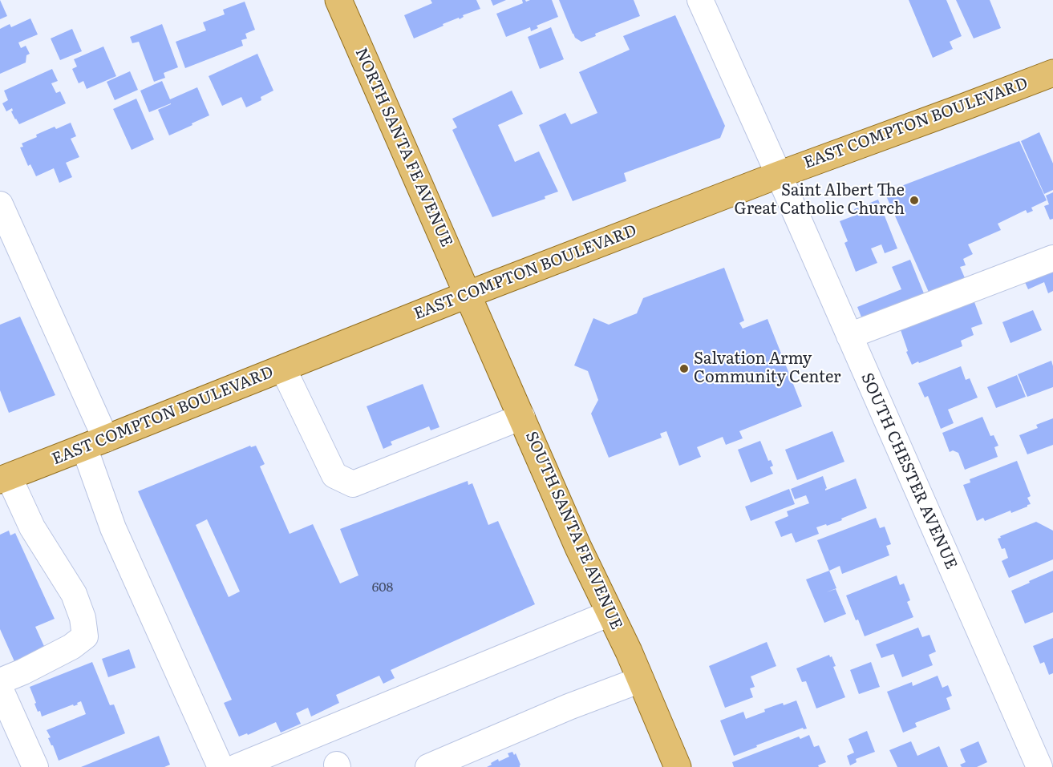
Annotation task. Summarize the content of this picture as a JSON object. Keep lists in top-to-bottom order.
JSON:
{
  "streets": {
    "main road": ["EAST COMPTON BOULEVARD", "NORTH SANTA FE AVENUE", "SOUTH SANTA FE AVENUE"],
    "street": ["SOUTH CHESTER AVENUE"]
  },
  "crossings": [
    ["EAST COMPTON BOULEVARD", "NORTH SANTA FE AVENUE"],
    ["EAST COMPTON BOULEVARD", "SOUTH CHESTER AVENUE"],
    ["EAST COMPTON BOULEVARD", "SOUTH SANTA FE AVENUE"],
    ["NORTH SANTA FE AVENUE", "SOUTH SANTA FE AVENUE"]
  ],
  "places": ["Saint Albert The Great Catholic Church", "Salvation Army Community Center"],
  "house_numbers": ["608"]
}
